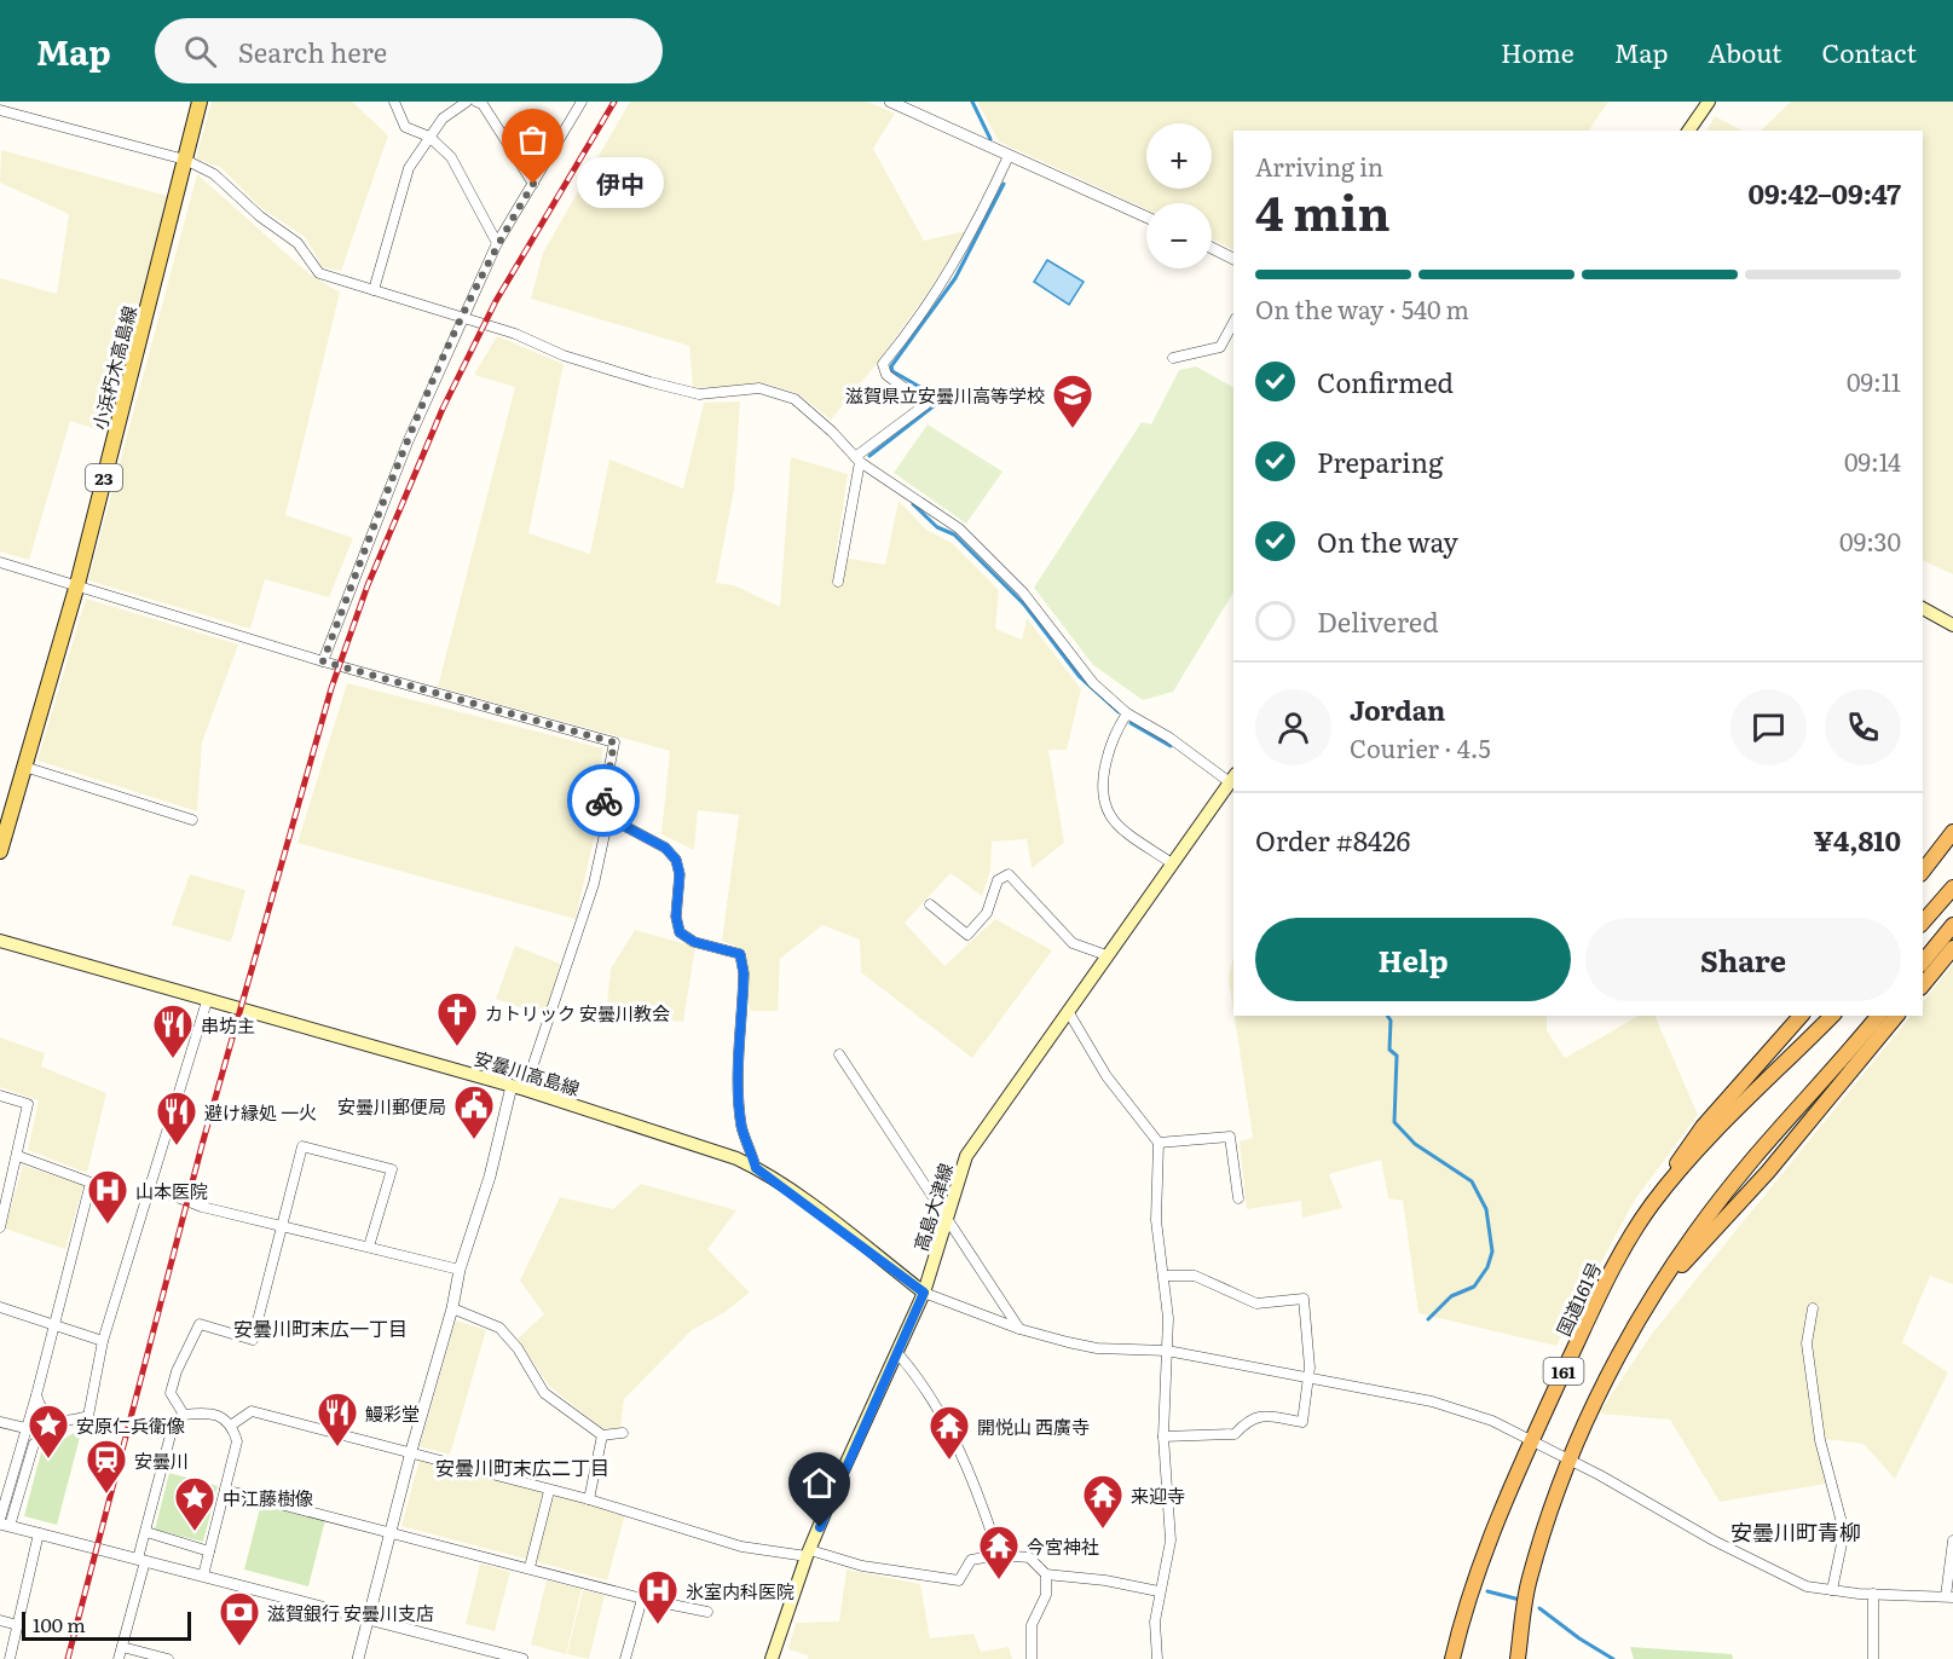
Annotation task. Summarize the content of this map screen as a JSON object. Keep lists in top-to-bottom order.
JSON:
{
  "streets": {
    "highway": ["国道161号", "161"],
    "main road": [
      "小浜朽木高島線",
      "23",
      "安曇川高島線",
      "高島大津線"
    ]
  },
  "crossings": [
    ["安曇川高島線", "高島大津線"]
  ],
  "districts": ["安曇川町末広一丁目", "安曇川町末広二丁目", "安曇川町青柳"],
  "places": {
    "other": ["伊中"],
    "school or university": ["滋賀県立安曇川高等学校"],
    "church": ["カトリック 安曇川教会"],
    "restaurant": ["串坊主", "避け縁処 一火", "鰻彩堂"],
    "public building": ["安曇川郵便局"],
    "hospital": ["山本医院", "氷室内科医院"],
    "place": ["安原仁兵衛像", "中江藤樹像"],
    "temple": ["開悦山 西廣寺", "来迎寺", "今宮神社"],
    "station": ["安曇川"],
    "bank": ["滋賀銀行 安曇川支店"]
  },
  "scale_bar": "100 m",
  "page": {
    "header": "Map",
    "search": "Search here",
    "nav": [
      "Home",
      "Map",
      "About",
      "Contact"
    ],
    "map_buttons": ["+", "−"],
    "heading": ["4 min", "Arriving in", "09:42–09:47"],
    "panel": [
      "Jordan",
      "Courier · 4.5",
      "Order #8426",
      "¥4,810"
    ],
    "bubble": "伊中",
    "bar": "On the way · 540 m",
    "list": [
      ["Confirmed", "09:11"],
      ["Preparing", "09:14"],
      ["On the way", "09:30"],
      "Delivered"
    ],
    "buttons": ["Help", "Share"],
    "scale": "100 m"
  }
}
